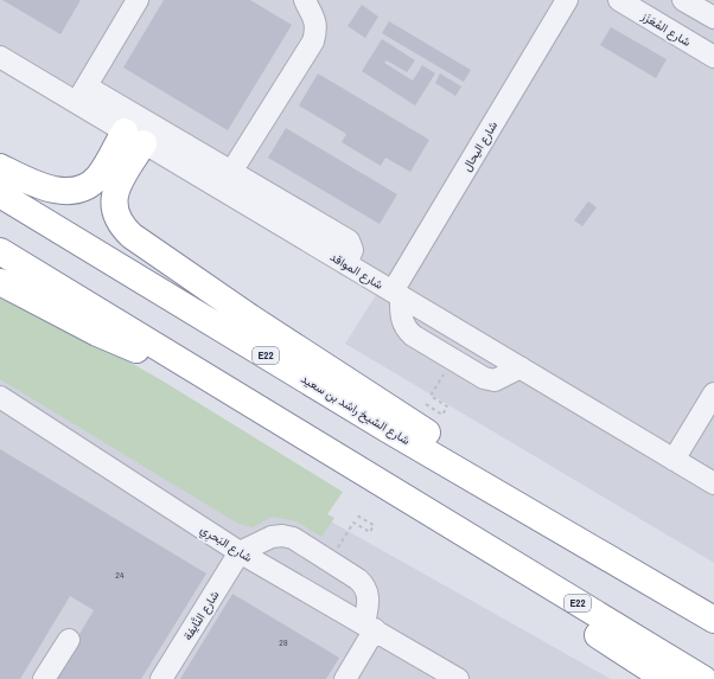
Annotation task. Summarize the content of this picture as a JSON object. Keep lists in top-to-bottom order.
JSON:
{
  "streets": {
    "highway": ["E22", "شارع الشيخ راشد بن سعيد"],
    "street": [
      "شارع المُعَزَز",
      "شارع اليحال",
      "شارع المواقد",
      "شارع البَحرِي",
      "شارع النَّايفة"
    ]
  },
  "crossings": [
    ["شارع اليحال", "شارع المواقد"],
    ["شارع البَحرِي", "شارع النَّايفة"]
  ],
  "house_numbers": ["24", "28"]
}
